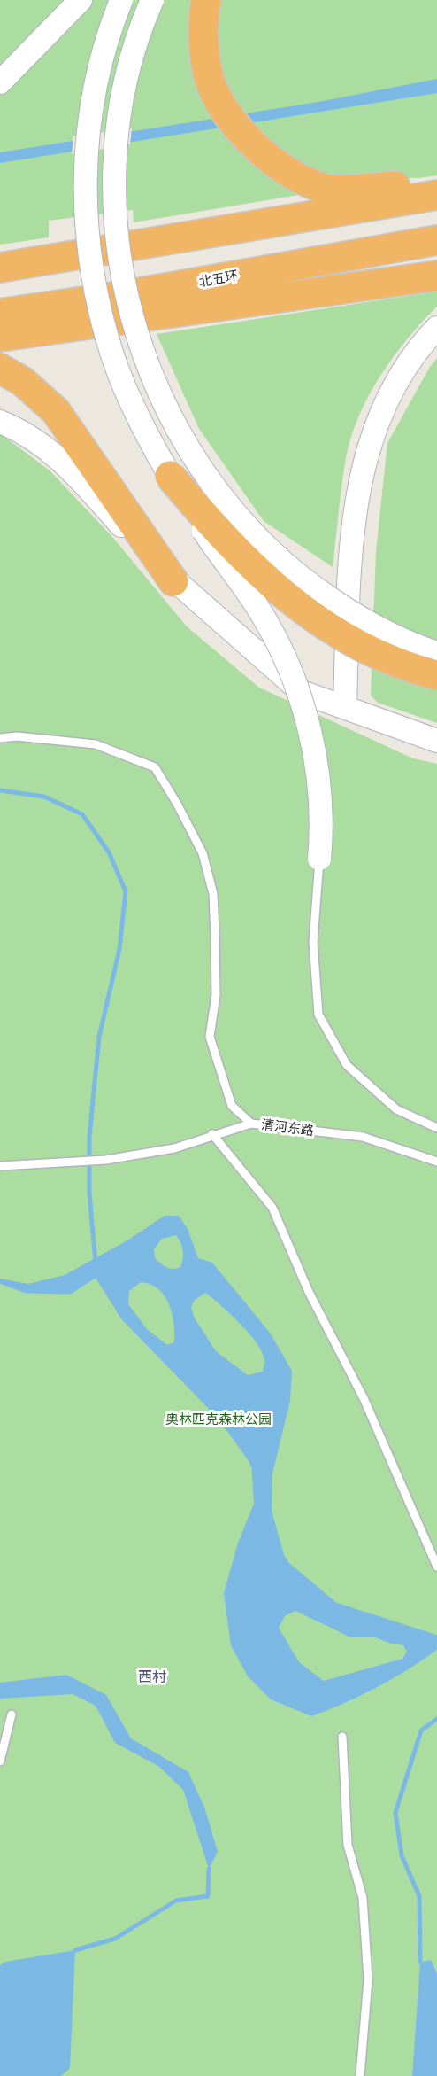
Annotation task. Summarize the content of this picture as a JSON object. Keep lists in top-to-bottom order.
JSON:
{
  "streets": {
    "highway": ["北五环"],
    "lane": ["清河东路"]
  },
  "districts": ["西村"],
  "parks": ["奥林匹克森林公园"]
}
